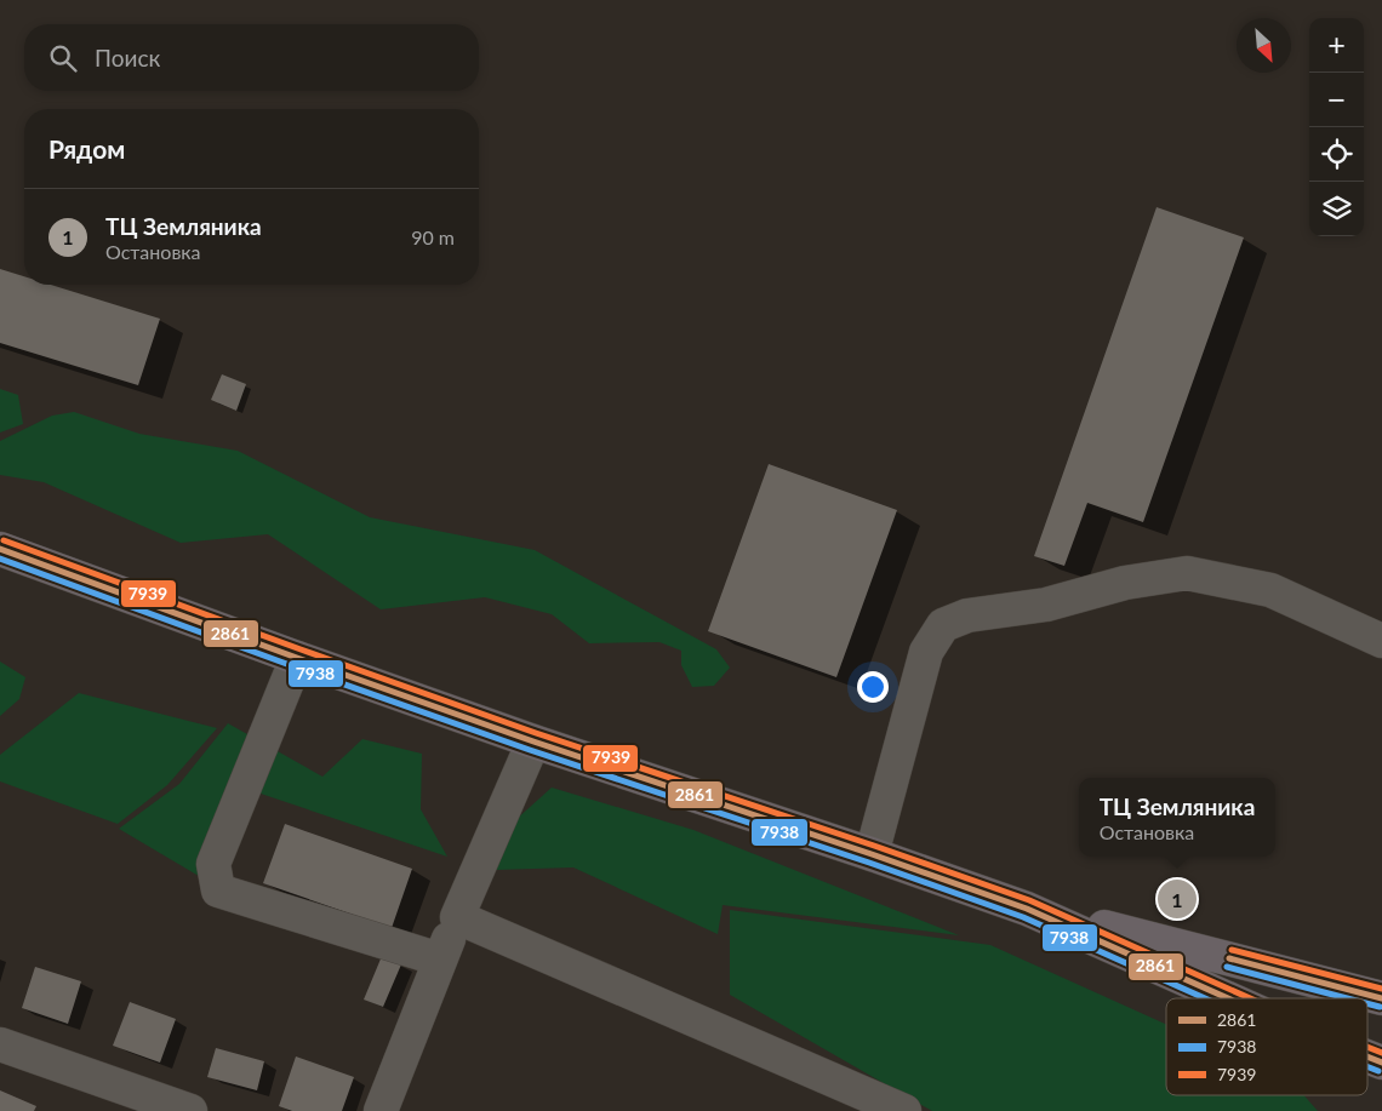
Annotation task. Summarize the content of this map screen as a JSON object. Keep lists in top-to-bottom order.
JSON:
{
  "lines": ["transit line 7939", "transit line 2861", "transit line 7938"],
  "legend": ["2861", "7938", "7939"],
  "north": "bottom right",
  "page": {
    "map_buttons": ["+", "−"],
    "search": "Поиск",
    "heading": "Рядом",
    "list": [
      {
        "mark": "1",
        "name": "ТЦ Земляника",
        "note": "Остановка",
        "value": "90 m"
      }
    ],
    "popup": ["ТЦ Земляника", "Остановка"],
    "pins": "1"
  }
}
